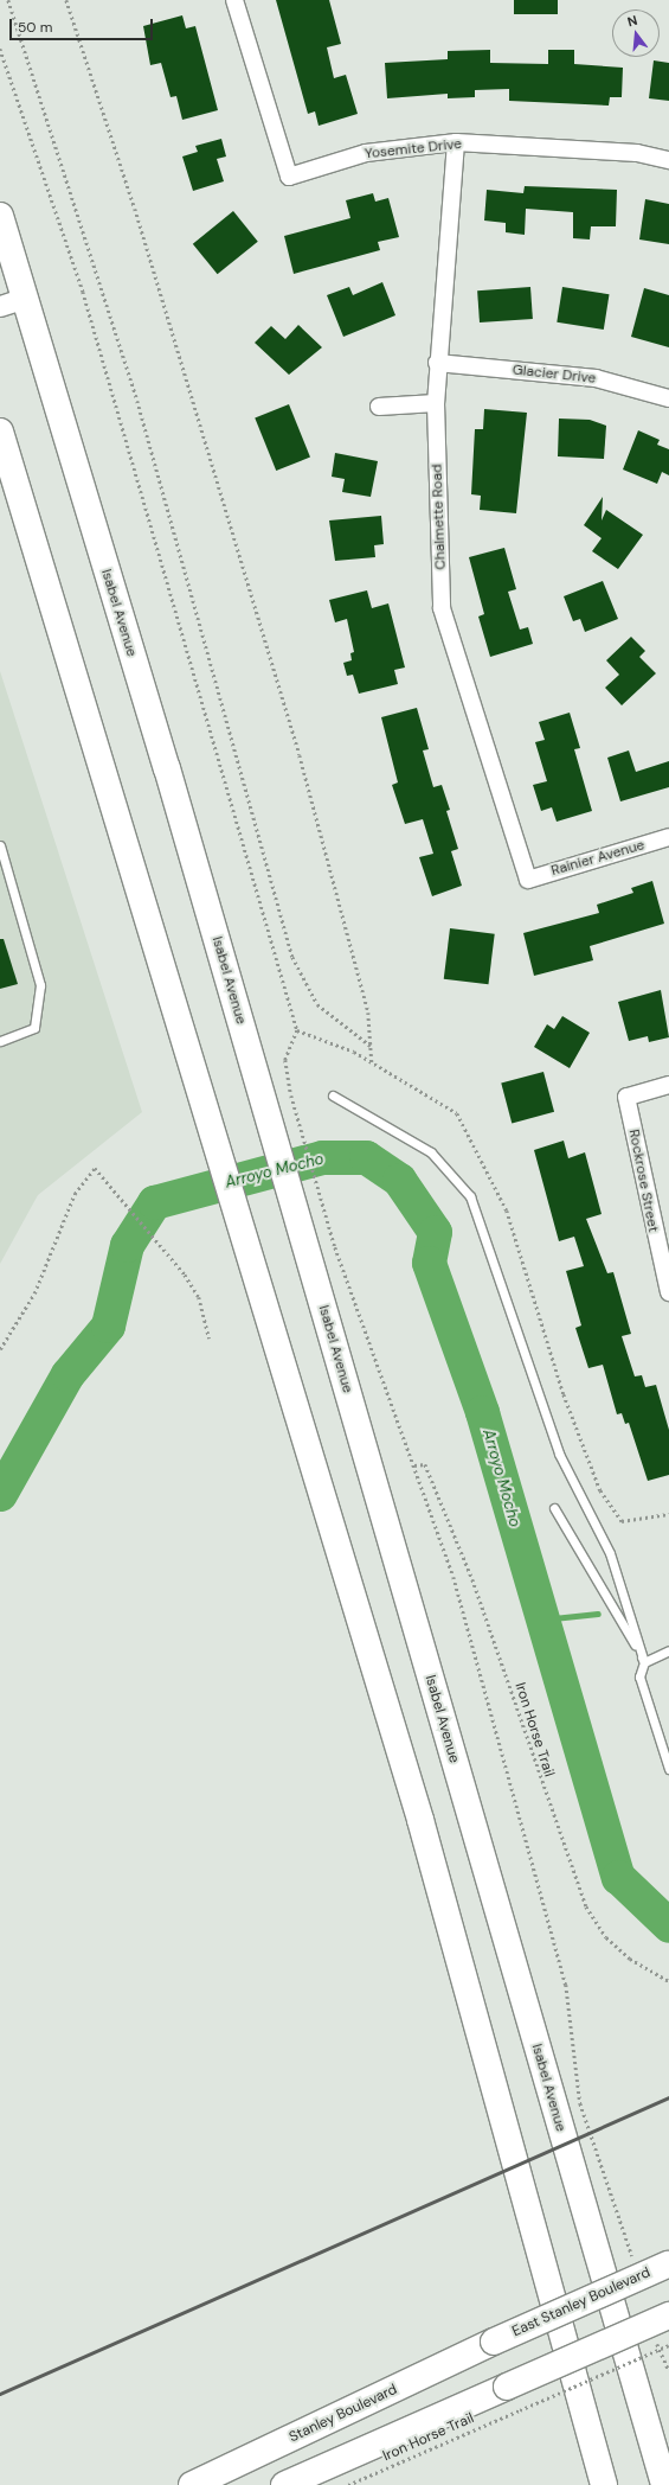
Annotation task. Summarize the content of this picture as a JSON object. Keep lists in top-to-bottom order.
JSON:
{
  "streets": {
    "main road": ["Isabel Avenue", "East Stanley Boulevard", "Stanley Boulevard"],
    "street": [
      "Yosemite Drive",
      "Glacier Drive",
      "Chalmette Road",
      "Rainier Avenue",
      "Rockrose Street"
    ],
    "path": ["Iron Horse Trail"]
  },
  "crossings": [
    ["Yosemite Drive", "Chalmette Road"],
    ["Glacier Drive", "Chalmette Road"],
    ["Chalmette Road", "Rainier Avenue"],
    ["East Stanley Boulevard", "Stanley Boulevard"]
  ],
  "water": ["Arroyo Mocho"],
  "scale_bar": "50 m",
  "north": "top"
}
